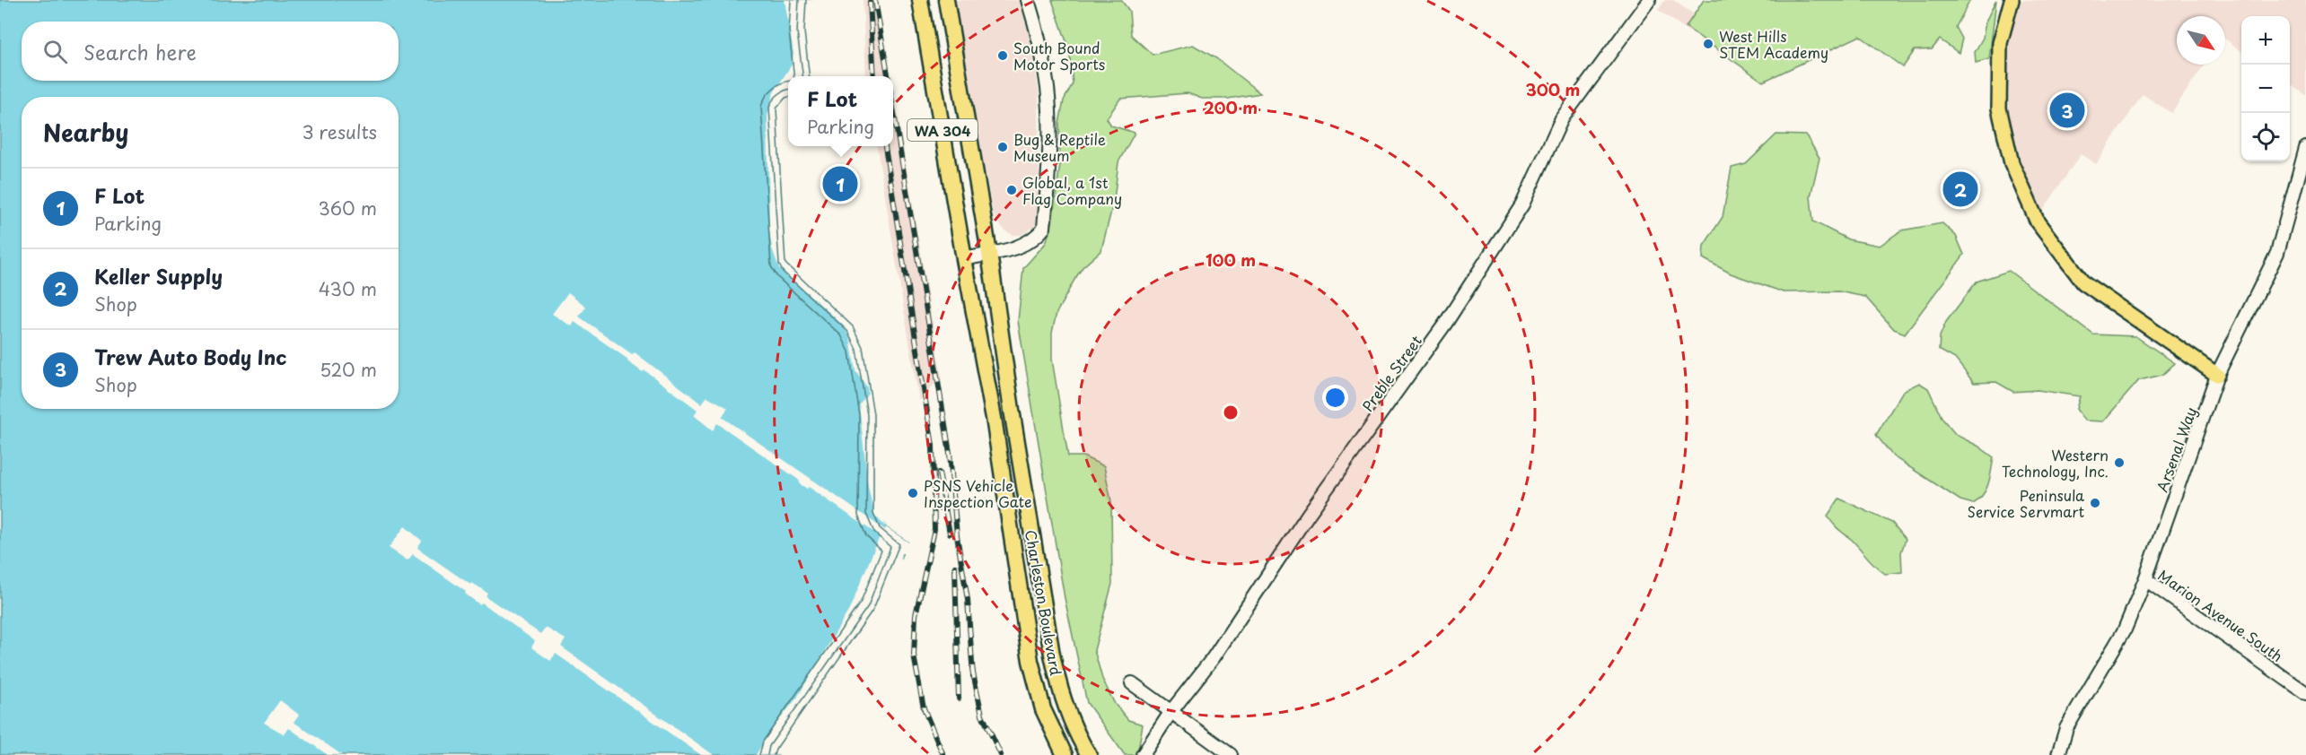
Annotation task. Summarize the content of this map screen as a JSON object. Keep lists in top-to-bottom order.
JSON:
{
  "streets": {
    "highway": ["WA 304", "Charleston Boulevard"],
    "main road": ["Preble Street", "Arsenal Way", "Marion Avenue South"]
  },
  "crossings": [
    ["WA 304", "Charleston Boulevard"],
    ["Arsenal Way", "Marion Avenue South"]
  ],
  "places": [
    "West Hills STEM Academy",
    "South Bound Motor Sports",
    "Bug & Reptile Museum",
    "Global, a 1st Flag Company",
    "Western Technology, Inc.",
    "PSNS Vehicle Inspection Gate",
    "Peninsula Service Servmart"
  ],
  "north": "bottom right",
  "page": {
    "map_buttons": ["+", "−"],
    "search": "Search here",
    "popup": ["F Lot", "Parking"],
    "pins": ["3", "1", "2"],
    "heading": ["Nearby", "3 results"],
    "list": [
      {
        "mark": "1",
        "name": "F Lot",
        "note": "Parking",
        "value": "360 m"
      },
      {
        "mark": "2",
        "name": "Keller Supply",
        "note": "Shop",
        "value": "430 m"
      },
      {
        "mark": "3",
        "name": "Trew Auto Body Inc",
        "note": "Shop",
        "value": "520 m"
      }
    ]
  },
  "rings": ["300 m", "200 m", "100 m"]
}
